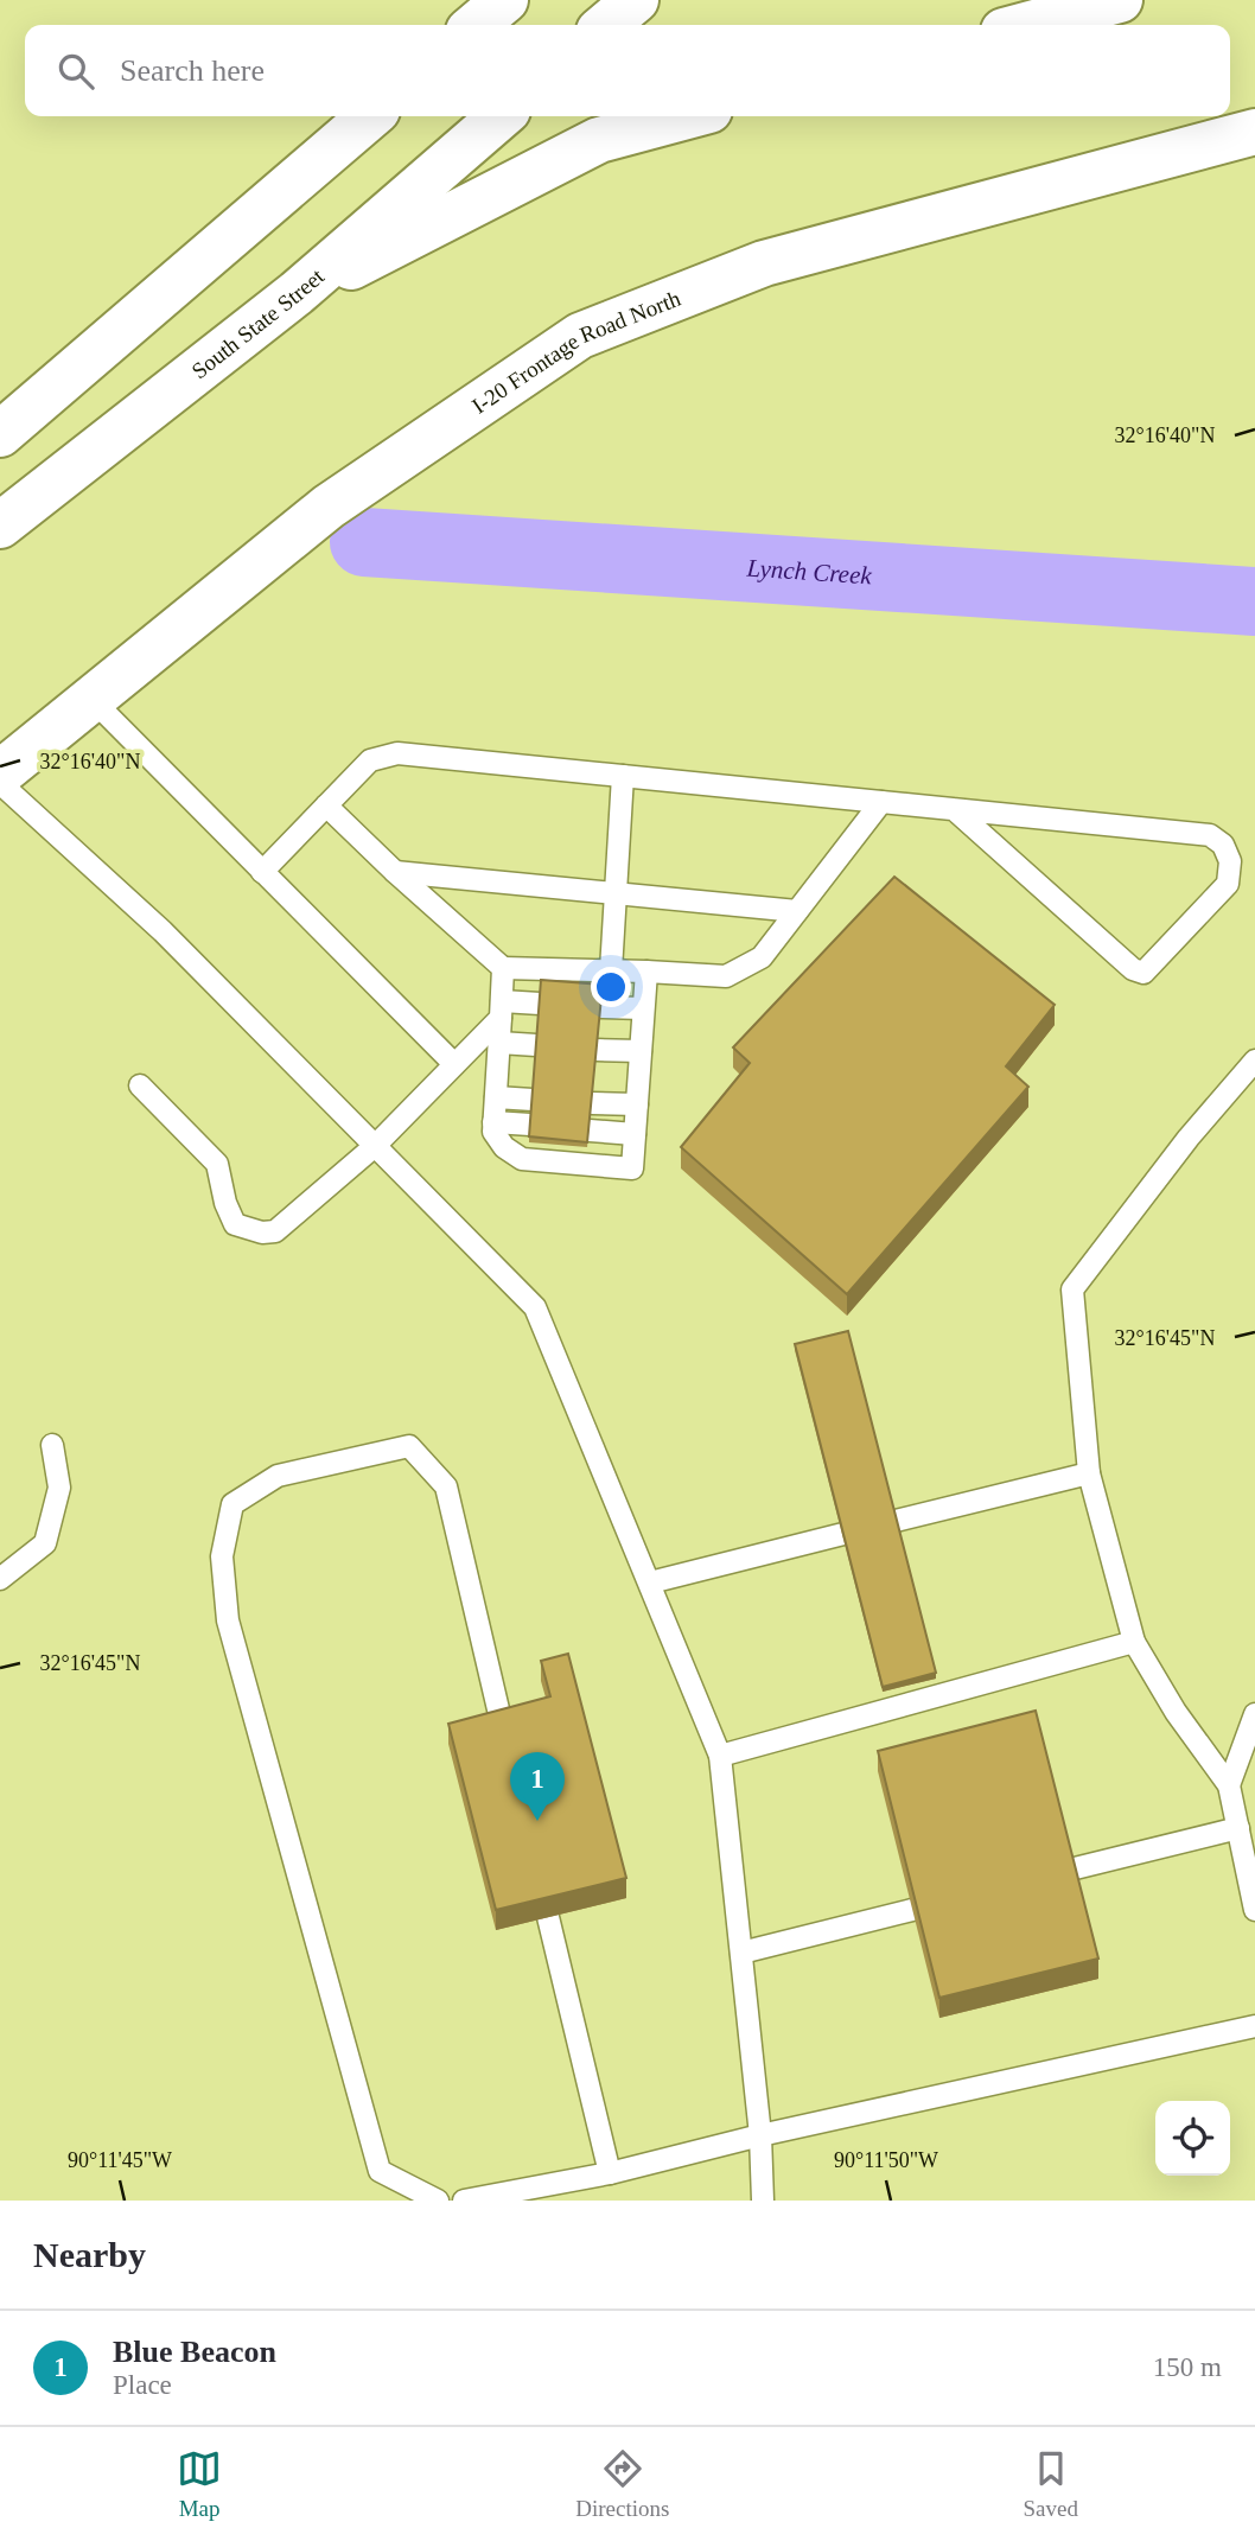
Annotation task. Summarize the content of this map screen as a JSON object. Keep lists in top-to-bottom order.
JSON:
{
  "streets": {
    "main road": ["South State Street", "I-20 Frontage Road North"]
  },
  "water": ["Lynch Creek"],
  "page": {
    "search": "Search here",
    "pins": "1",
    "heading": "Nearby",
    "list": [
      {
        "mark": "1",
        "name": "Blue Beacon",
        "note": "Place",
        "value": "150 m"
      }
    ],
    "nav": ["Map", "Directions", "Saved"]
  },
  "coordinates": [
    "32°16'40\"N",
    "32°16'45\"N",
    "90°11'45\"W",
    "90°11'50\"W"
  ]
}
